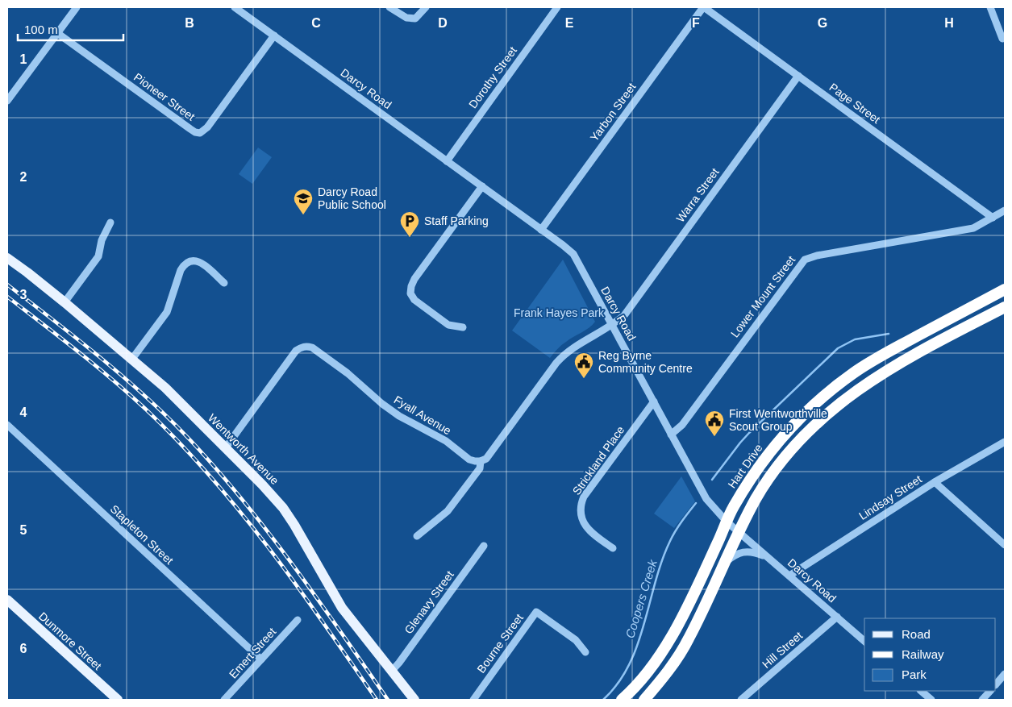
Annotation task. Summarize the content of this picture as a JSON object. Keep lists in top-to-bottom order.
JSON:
{
  "streets": {
    "highway": ["Hart Drive"],
    "main road": ["Wentworth Avenue", "Dunmore Street"],
    "street": [
      "Dorothy Street",
      "Darcy Road",
      "Pioneer Street",
      "Page Street",
      "Yarbon Street",
      "Warra Street",
      "Lower Mount Street",
      "Fyall Avenue",
      "Strickland Place",
      "Lindsay Street",
      "Stapleton Street",
      "Glenavy Street",
      "Bourne Street",
      "Hill Street",
      "Emert Street"
    ]
  },
  "crossings": [
    ["Dorothy Street", "Darcy Road"],
    ["Darcy Road", "Pioneer Street"],
    ["Darcy Road", "Yarbon Street"],
    ["Darcy Road", "Warra Street"],
    ["Darcy Road", "Lower Mount Street"],
    ["Darcy Road", "Strickland Place"],
    ["Darcy Road", "Hart Drive"],
    ["Darcy Road", "Lindsay Street"],
    ["Darcy Road", "Hill Street"],
    ["Page Street", "Yarbon Street"],
    ["Page Street", "Warra Street"],
    ["Page Street", "Lower Mount Street"],
    ["Fyall Avenue", "Wentworth Avenue"],
    ["Wentworth Avenue", "Glenavy Street"],
    ["Stapleton Street", "Emert Street"]
  ],
  "water": ["Coopers Creek"],
  "parks": ["Frank Hayes Park"],
  "places": {
    "school or university": ["Darcy Road Public School"],
    "parking": ["Staff Parking"],
    "public building": ["Reg Byrne Community Centre", "First Wentworthville Scout Group"]
  },
  "legend": ["Road", "Railway", "Park"],
  "scale_bar": "100 m",
  "grid": {
    "columns": [
      "B",
      "C",
      "D",
      "E",
      "F",
      "G",
      "H"
    ],
    "rows": [
      "1",
      "2",
      "3",
      "4",
      "5",
      "6"
    ]
  }
}
